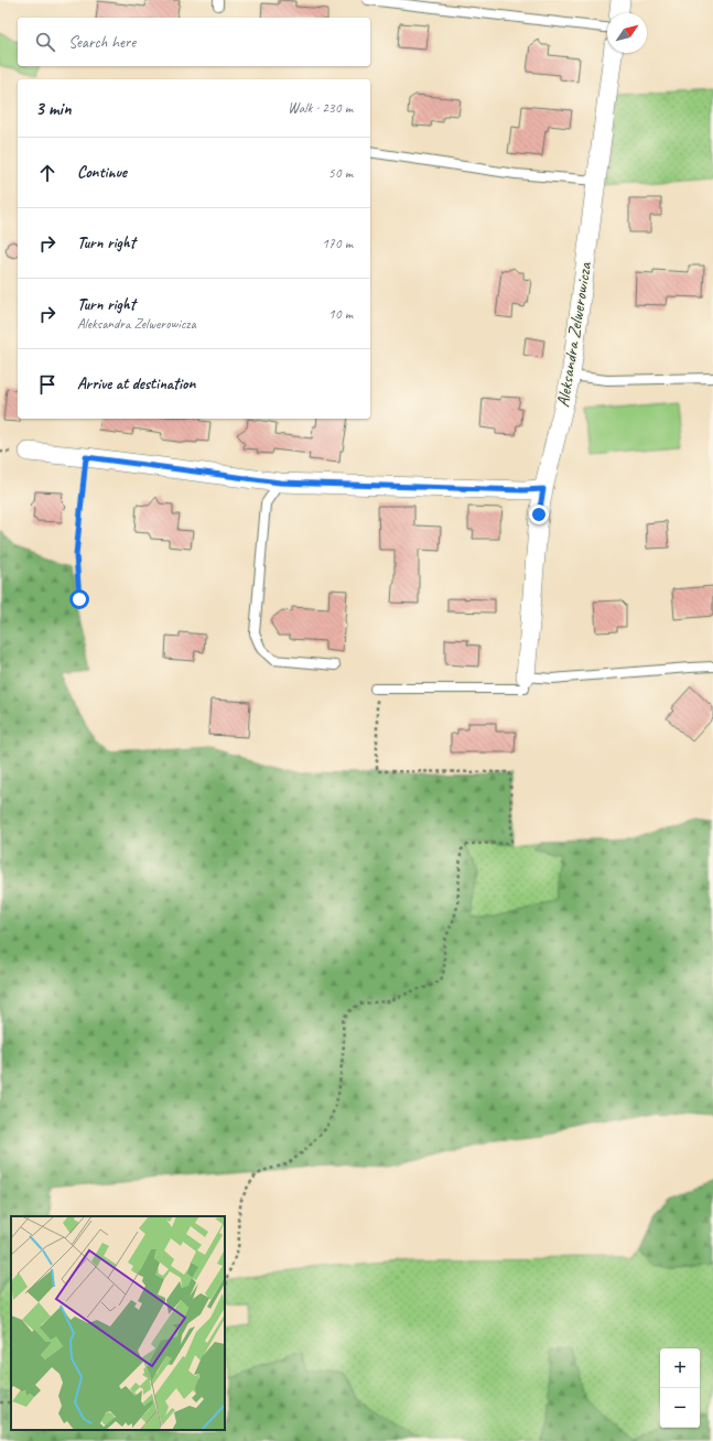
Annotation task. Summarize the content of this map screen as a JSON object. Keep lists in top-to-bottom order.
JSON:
{
  "streets": {
    "street": ["Aleksandra Zelwerowicza"]
  },
  "north": "top right",
  "page": {
    "search": "Search here",
    "heading": ["3 min", "Walk · 230 m"],
    "list": [
      ["Continue", "50 m"],
      ["Turn right", "170 m"],
      ["Turn right", "Aleksandra Zelwerowicza", "10 m"],
      "Arrive at destination"
    ],
    "map_buttons": ["+", "−"]
  }
}
